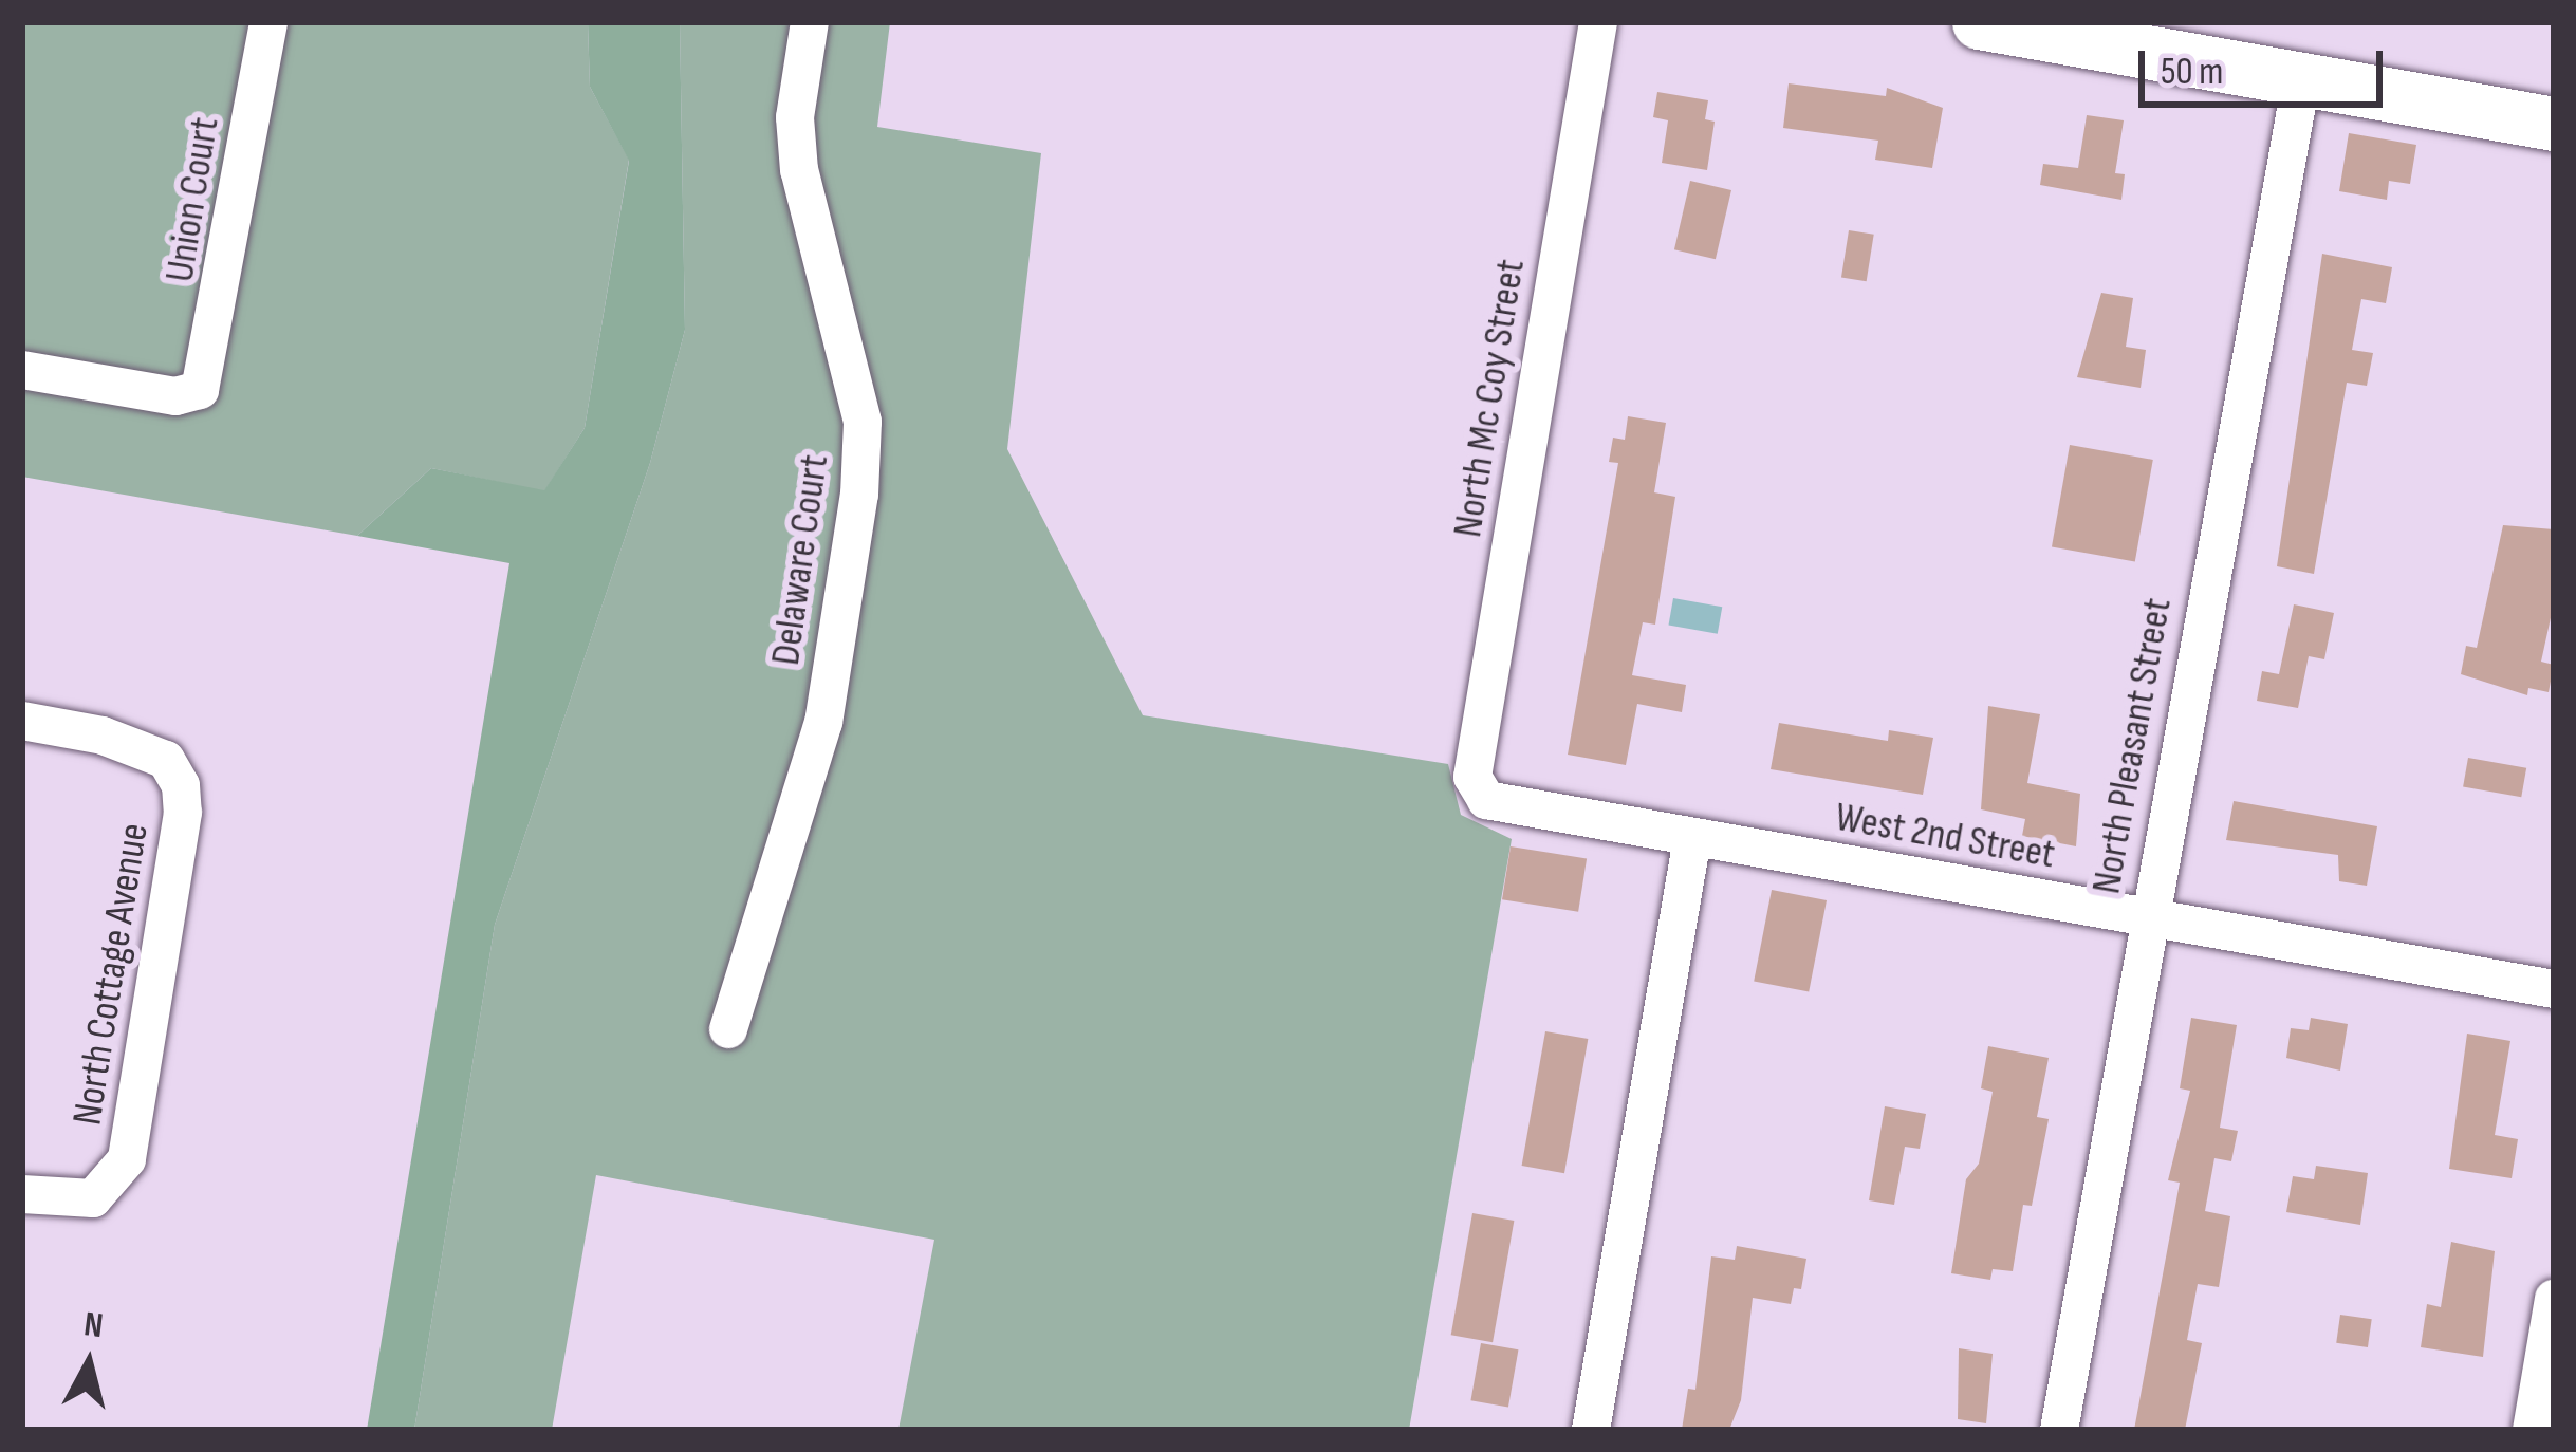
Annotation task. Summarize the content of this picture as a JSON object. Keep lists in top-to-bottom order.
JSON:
{
  "streets": {
    "street": [
      "Union Court",
      "North Mc Coy Street",
      "Delaware Court",
      "North Pleasant Street",
      "West 2nd Street",
      "North Cottage Avenue"
    ]
  },
  "crossings": [
    ["North Mc Coy Street", "West 2nd Street"],
    ["North Pleasant Street", "West 2nd Street"]
  ],
  "scale_bar": "50 m",
  "north": "top"
}
